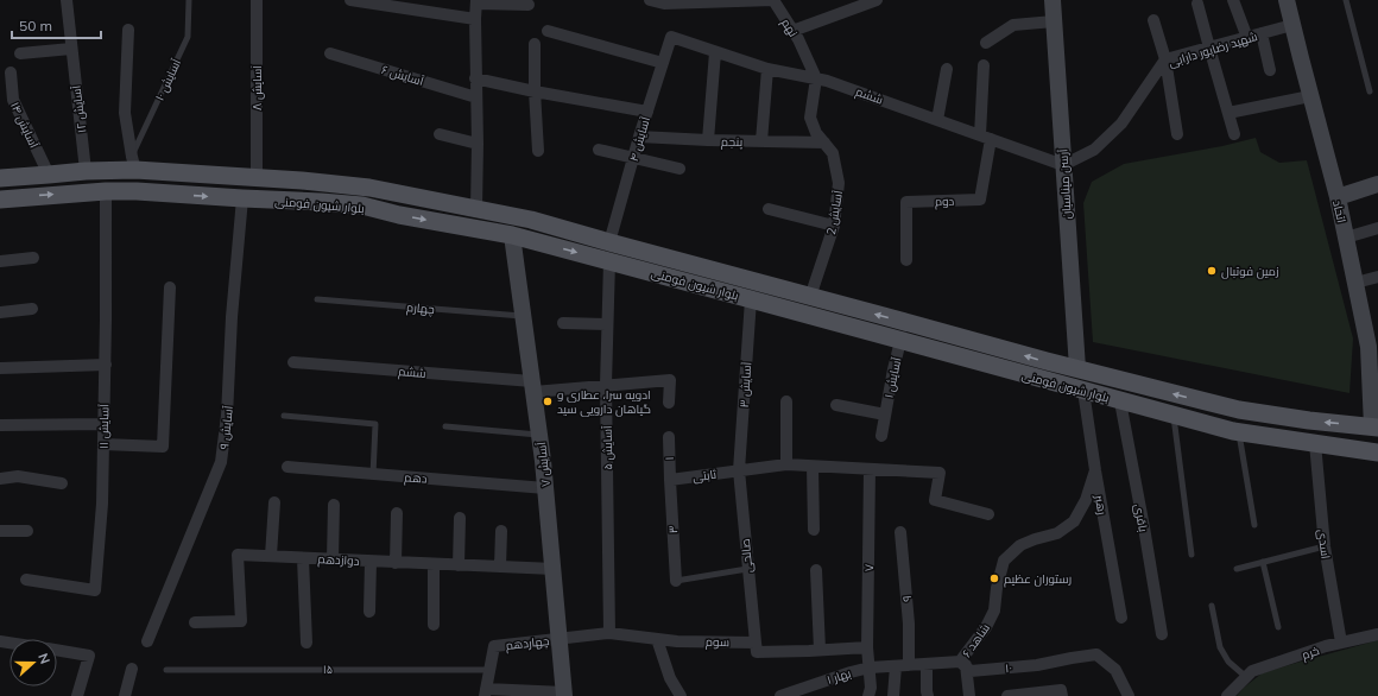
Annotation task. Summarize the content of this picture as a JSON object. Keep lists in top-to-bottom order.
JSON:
{
  "streets": {
    "main road": ["بلوار شیون فومنی"],
    "street": [
      "نهم",
      "شهید رضاپور دارابی",
      "آسایش ۶",
      "آسایش ۸",
      "ششم",
      "آسایش ۱۲",
      "آسایش ۱۴",
      "آسایش ۴",
      "پنجم",
      "آرسن میناسیان",
      "دوم",
      "اتحاد",
      "آسایش 2",
      "آسایش ۱",
      "آسایش ۳",
      "آسایش ۱۱",
      "آسایش ۹",
      "آسایش ۵",
      "۱",
      "آسایش ۷",
      "ثابتی",
      "دهم",
      "رهبر",
      "باقری",
      "۳",
      "اسدی",
      "صالحی",
      "دوازدهم",
      "۷",
      "۹",
      "شاهد ۶",
      "سوم",
      "چهاردهم",
      "خرم",
      "۱۰",
      "بهار ۱"
    ],
    "lane": ["آسایش ‍۱۰", "چهارم", "۱۵"]
  },
  "crossings": [
    ["نهم", "ششم"],
    ["نهم", "آسایش 2"],
    ["شهید رضاپور دارابی", "ششم"],
    ["شهید رضاپور دارابی", "آرسن میناسیان"],
    ["شهید رضاپور دارابی", "اتحاد"],
    ["آسایش ‍۱۰", "بلوار شیون فومنی"],
    ["آسایش ۸", "بلوار شیون فومنی"],
    ["ششم", "آسایش ۴"],
    ["ششم", "آرسن میناسیان"],
    ["ششم", "دوم"],
    ["ششم", "آسایش 2"],
    ["ششم", "آسایش ۵"],
    ["ششم", "آسایش ۷"],
    ["آسایش ۱۲", "بلوار شیون فومنی"],
    ["آسایش ۱۴", "بلوار شیون فومنی"],
    ["آسایش ۴", "پنجم"],
    ["آسایش ۴", "بلوار شیون فومنی"],
    ["پنجم", "آسایش 2"],
    ["آرسن میناسیان", "بلوار شیون فومنی"],
    ["بلوار شیون فومنی", "اتحاد"],
    ["بلوار شیون فومنی", "آسایش 2"],
    ["بلوار شیون فومنی", "آسایش ۱"],
    ["بلوار شیون فومنی", "آسایش ۳"],
    ["بلوار شیون فومنی", "آسایش ۱۱"],
    ["بلوار شیون فومنی", "آسایش ۹"],
    ["بلوار شیون فومنی", "آسایش ۵"],
    ["بلوار شیون فومنی", "آسایش ۷"],
    ["بلوار شیون فومنی", "رهبر"],
    ["بلوار شیون فومنی", "باقری"],
    ["بلوار شیون فومنی", "اسدی"],
    ["چهارم", "آسایش ۷"],
    ["آسایش ۳", "ثابتی"],
    ["آسایش ۳", "صالحی"],
    ["آسایش ۵", "سوم"],
    ["۱", "ثابتی"],
    ["۱", "۳"],
    ["آسایش ۷", "دهم"],
    ["آسایش ۷", "دوازدهم"],
    ["آسایش ۷", "سوم"],
    ["آسایش ۷", "چهاردهم"],
    ["ثابتی", "۳"],
    ["ثابتی", "صالحی"],
    ["رهبر", "شاهد ۶"],
    ["اسدی", "خرم"],
    ["صالحی", "سوم"],
    ["۷", "سوم"],
    ["۷", "۱۰"],
    ["۷", "بهار ۱"],
    ["۹", "۱۰"],
    ["شاهد ۶", "۱۰"],
    ["سوم", "چهاردهم"],
    ["چهاردهم", "۱۵"],
    ["۱۰", "بهار ۱"]
  ],
  "places": ["زمین فوتبال", "ادویه سرا، عطاری و گیاهان دارویی سید", "رستوران عظیم"],
  "scale_bar": "50 m",
  "north": "right"
}
